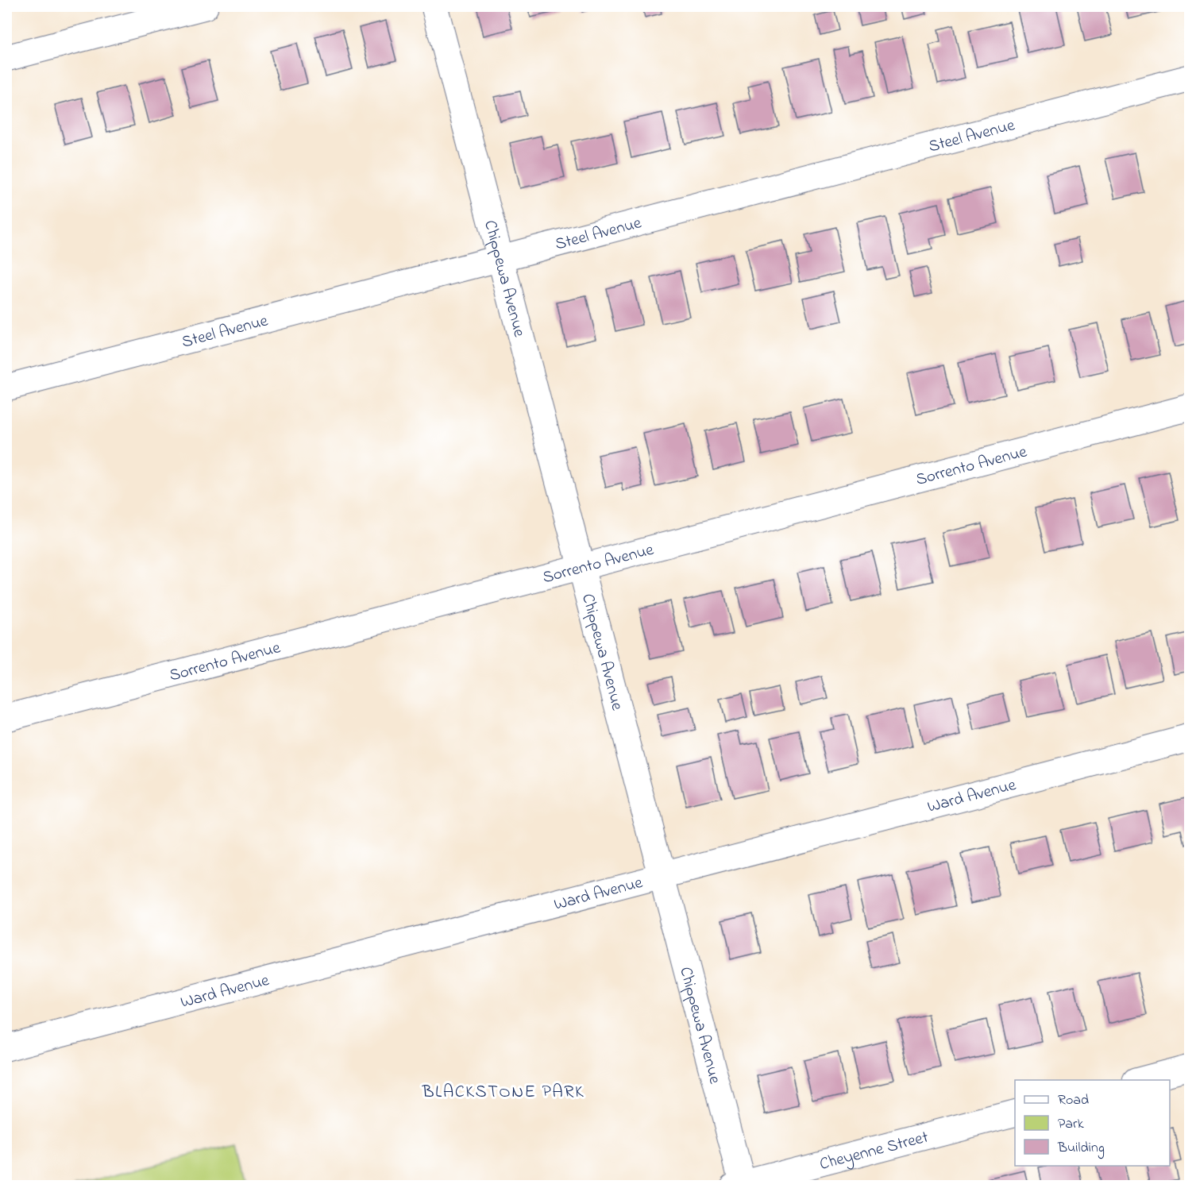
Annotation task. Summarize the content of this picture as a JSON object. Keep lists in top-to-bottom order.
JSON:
{
  "streets": {
    "street": [
      "Steel Avenue",
      "Chippewa Avenue",
      "Sorrento Avenue",
      "Ward Avenue",
      "Cheyenne Street"
    ]
  },
  "crossings": [
    ["Steel Avenue", "Chippewa Avenue"],
    ["Chippewa Avenue", "Sorrento Avenue"],
    ["Chippewa Avenue", "Ward Avenue"],
    ["Chippewa Avenue", "Cheyenne Street"]
  ],
  "districts": ["BLACKSTONE PARK"],
  "legend": ["Road", "Park", "Building"]
}
